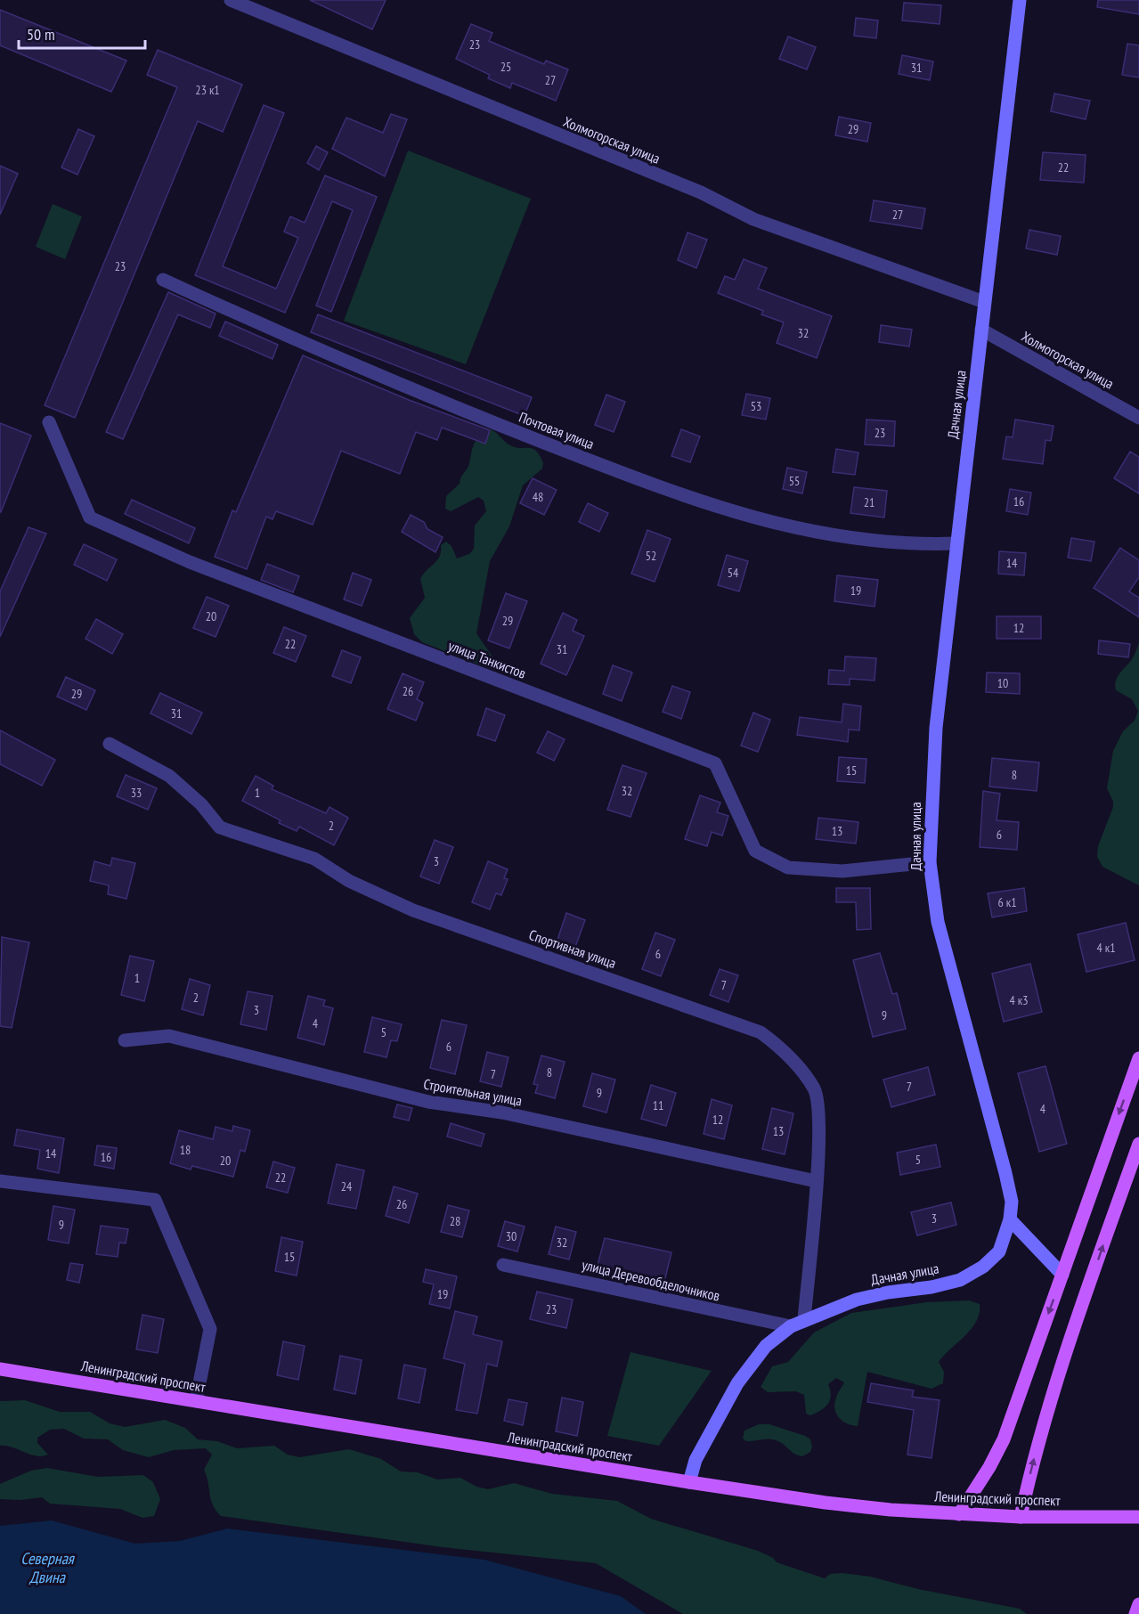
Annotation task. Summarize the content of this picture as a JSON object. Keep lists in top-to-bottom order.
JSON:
{
  "streets": {
    "main road": ["Ленинградский проспект"],
    "street": [
      "Холмогорская улица",
      "Дачная улица",
      "Почтовая улица",
      "улица Танкистов",
      "Спортивная улица",
      "Строительная улица",
      "улица Деревообделочников"
    ]
  },
  "crossings": [
    ["Холмогорская улица", "Дачная улица"],
    ["Дачная улица", "Почтовая улица"],
    ["Дачная улица", "улица Танкистов"],
    ["Дачная улица", "Спортивная улица"],
    ["Дачная улица", "улица Деревообделочников"],
    ["Дачная улица", "Ленинградский проспект"],
    ["Спортивная улица", "Строительная улица"]
  ],
  "water": ["Северная Двина"],
  "house_numbers": [
    "23",
    "25",
    "31",
    "27",
    "23 к1",
    "29",
    "22",
    "27",
    "23",
    "32",
    "53",
    "23",
    "55",
    "48",
    "16",
    "21",
    "52",
    "14",
    "54",
    "19",
    "20",
    "29",
    "12",
    "22",
    "31",
    "10",
    "26",
    "29",
    "31",
    "15",
    "8",
    "32",
    "33",
    "1",
    "2",
    "13",
    "6",
    "3",
    "6 к1",
    "4 к1",
    "6",
    "1",
    "7",
    "2",
    "4 к3",
    "3",
    "9",
    "4",
    "5",
    "6",
    "8",
    "7",
    "7",
    "9",
    "11",
    "4",
    "12",
    "13",
    "18",
    "14",
    "16",
    "5",
    "20",
    "22",
    "24",
    "26",
    "3",
    "28",
    "9",
    "30",
    "32",
    "15",
    "19",
    "23"
  ],
  "scale_bar": "50 m"
}
